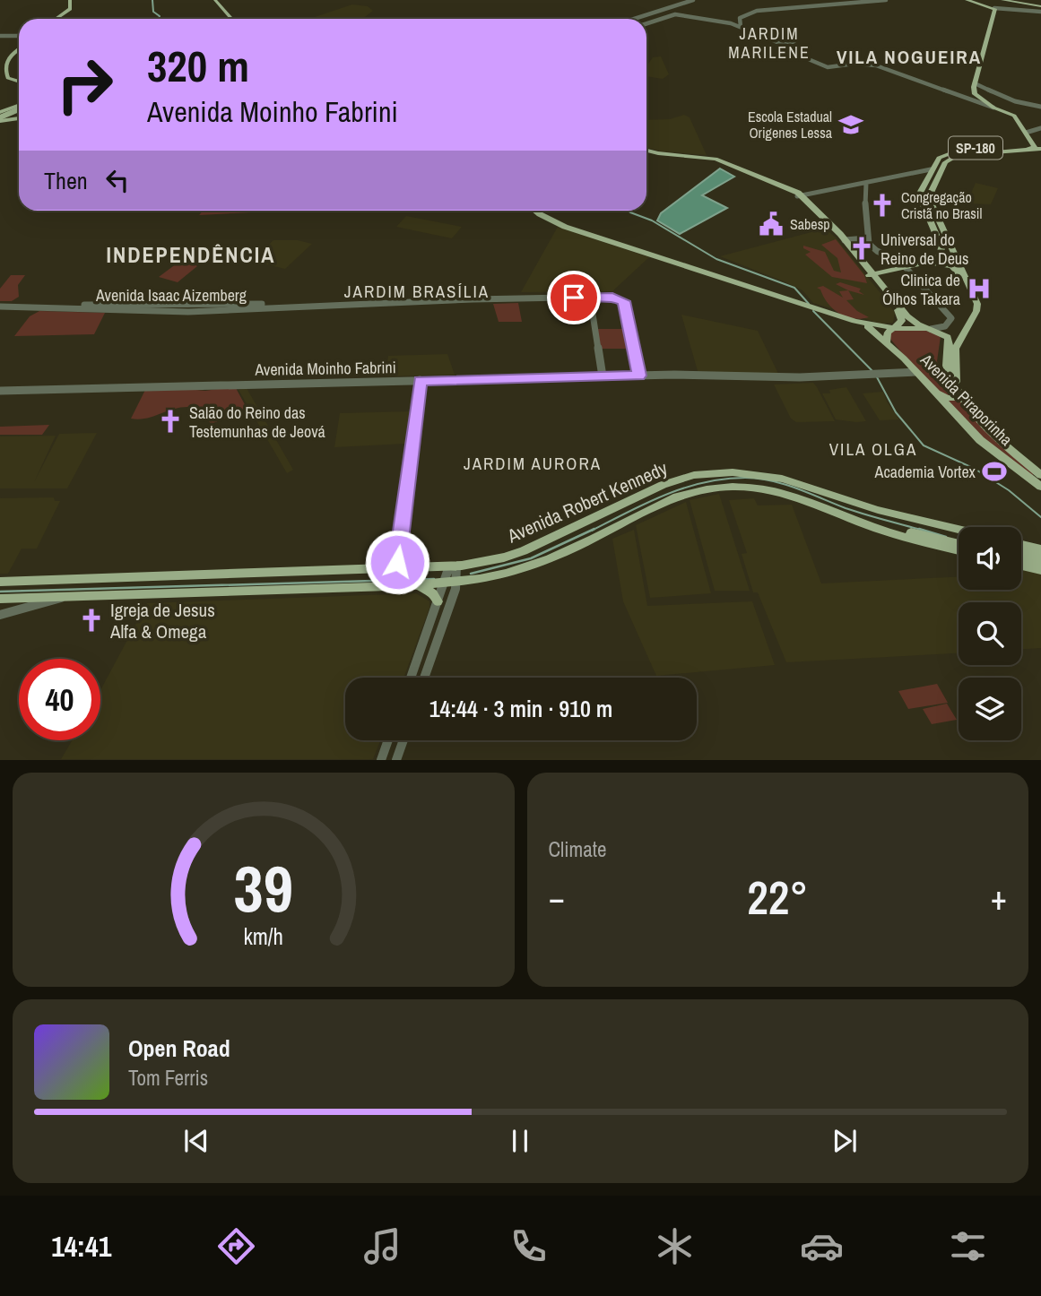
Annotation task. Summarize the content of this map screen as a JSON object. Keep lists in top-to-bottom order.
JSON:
{
  "streets": {
    "main road": ["SP-180", "Avenida Piraporinha", "Avenida Robert Kennedy"],
    "street": ["Avenida Isaac Aizemberg", "Avenida Moinho Fabrini"]
  },
  "crossings": [
    ["SP-180", "Avenida Piraporinha"],
    ["Avenida Isaac Aizemberg", "Avenida Moinho Fabrini"],
    ["Avenida Moinho Fabrini", "Avenida Piraporinha"]
  ],
  "districts": [
    "JARDIM MARILENE",
    "VILA NOGUEIRA",
    "INDEPENDÊNCIA",
    "JARDIM BRASÍLIA",
    "VILA OLGA",
    "JARDIM AURORA"
  ],
  "places": {
    "school or university": ["Escola Estadual Origenes Lessa"],
    "church": [
      "Congregação Cristã no Brasil",
      "Universal do Reino de Deus",
      "Salão do Reino das Testemunhas de Jeová",
      "Igreja de Jesus Alfa & Omega"
    ],
    "public building": ["Sabesp"],
    "hospital": ["Clinica de Ólhos Takara"],
    "sports": ["Academia Vortex"]
  },
  "page": {
    "turn": ["320 m", "Avenida Moinho Fabrini"],
    "then": "Then",
    "limit": "40",
    "trip": "14:44 · 3 min · 910 m",
    "tile": "Climate",
    "heat": ["−", "22°", "+"],
    "song": ["Open Road", "Tom Ferris"],
    "tabs": "14:41",
    "gauge": ["39", "km/h"]
  }
}
